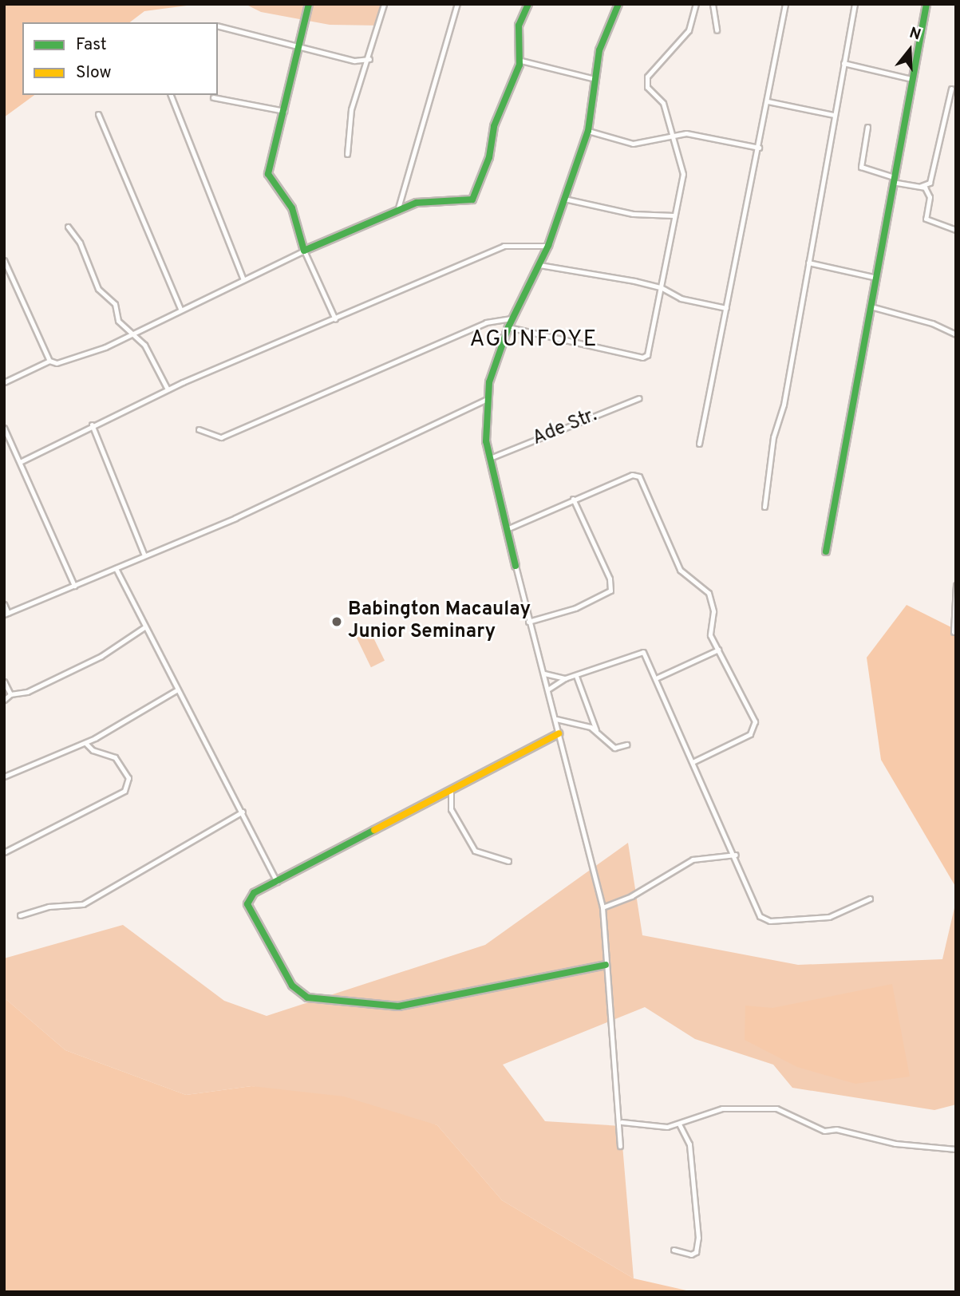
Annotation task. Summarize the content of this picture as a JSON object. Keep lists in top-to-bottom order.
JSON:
{
  "streets": {
    "street": ["Ade Str."]
  },
  "districts": ["AGUNFOYE"],
  "places": ["Babington Macaulay Junior Seminary"],
  "legend": ["Fast", "Slow"],
  "north": "top"
}
